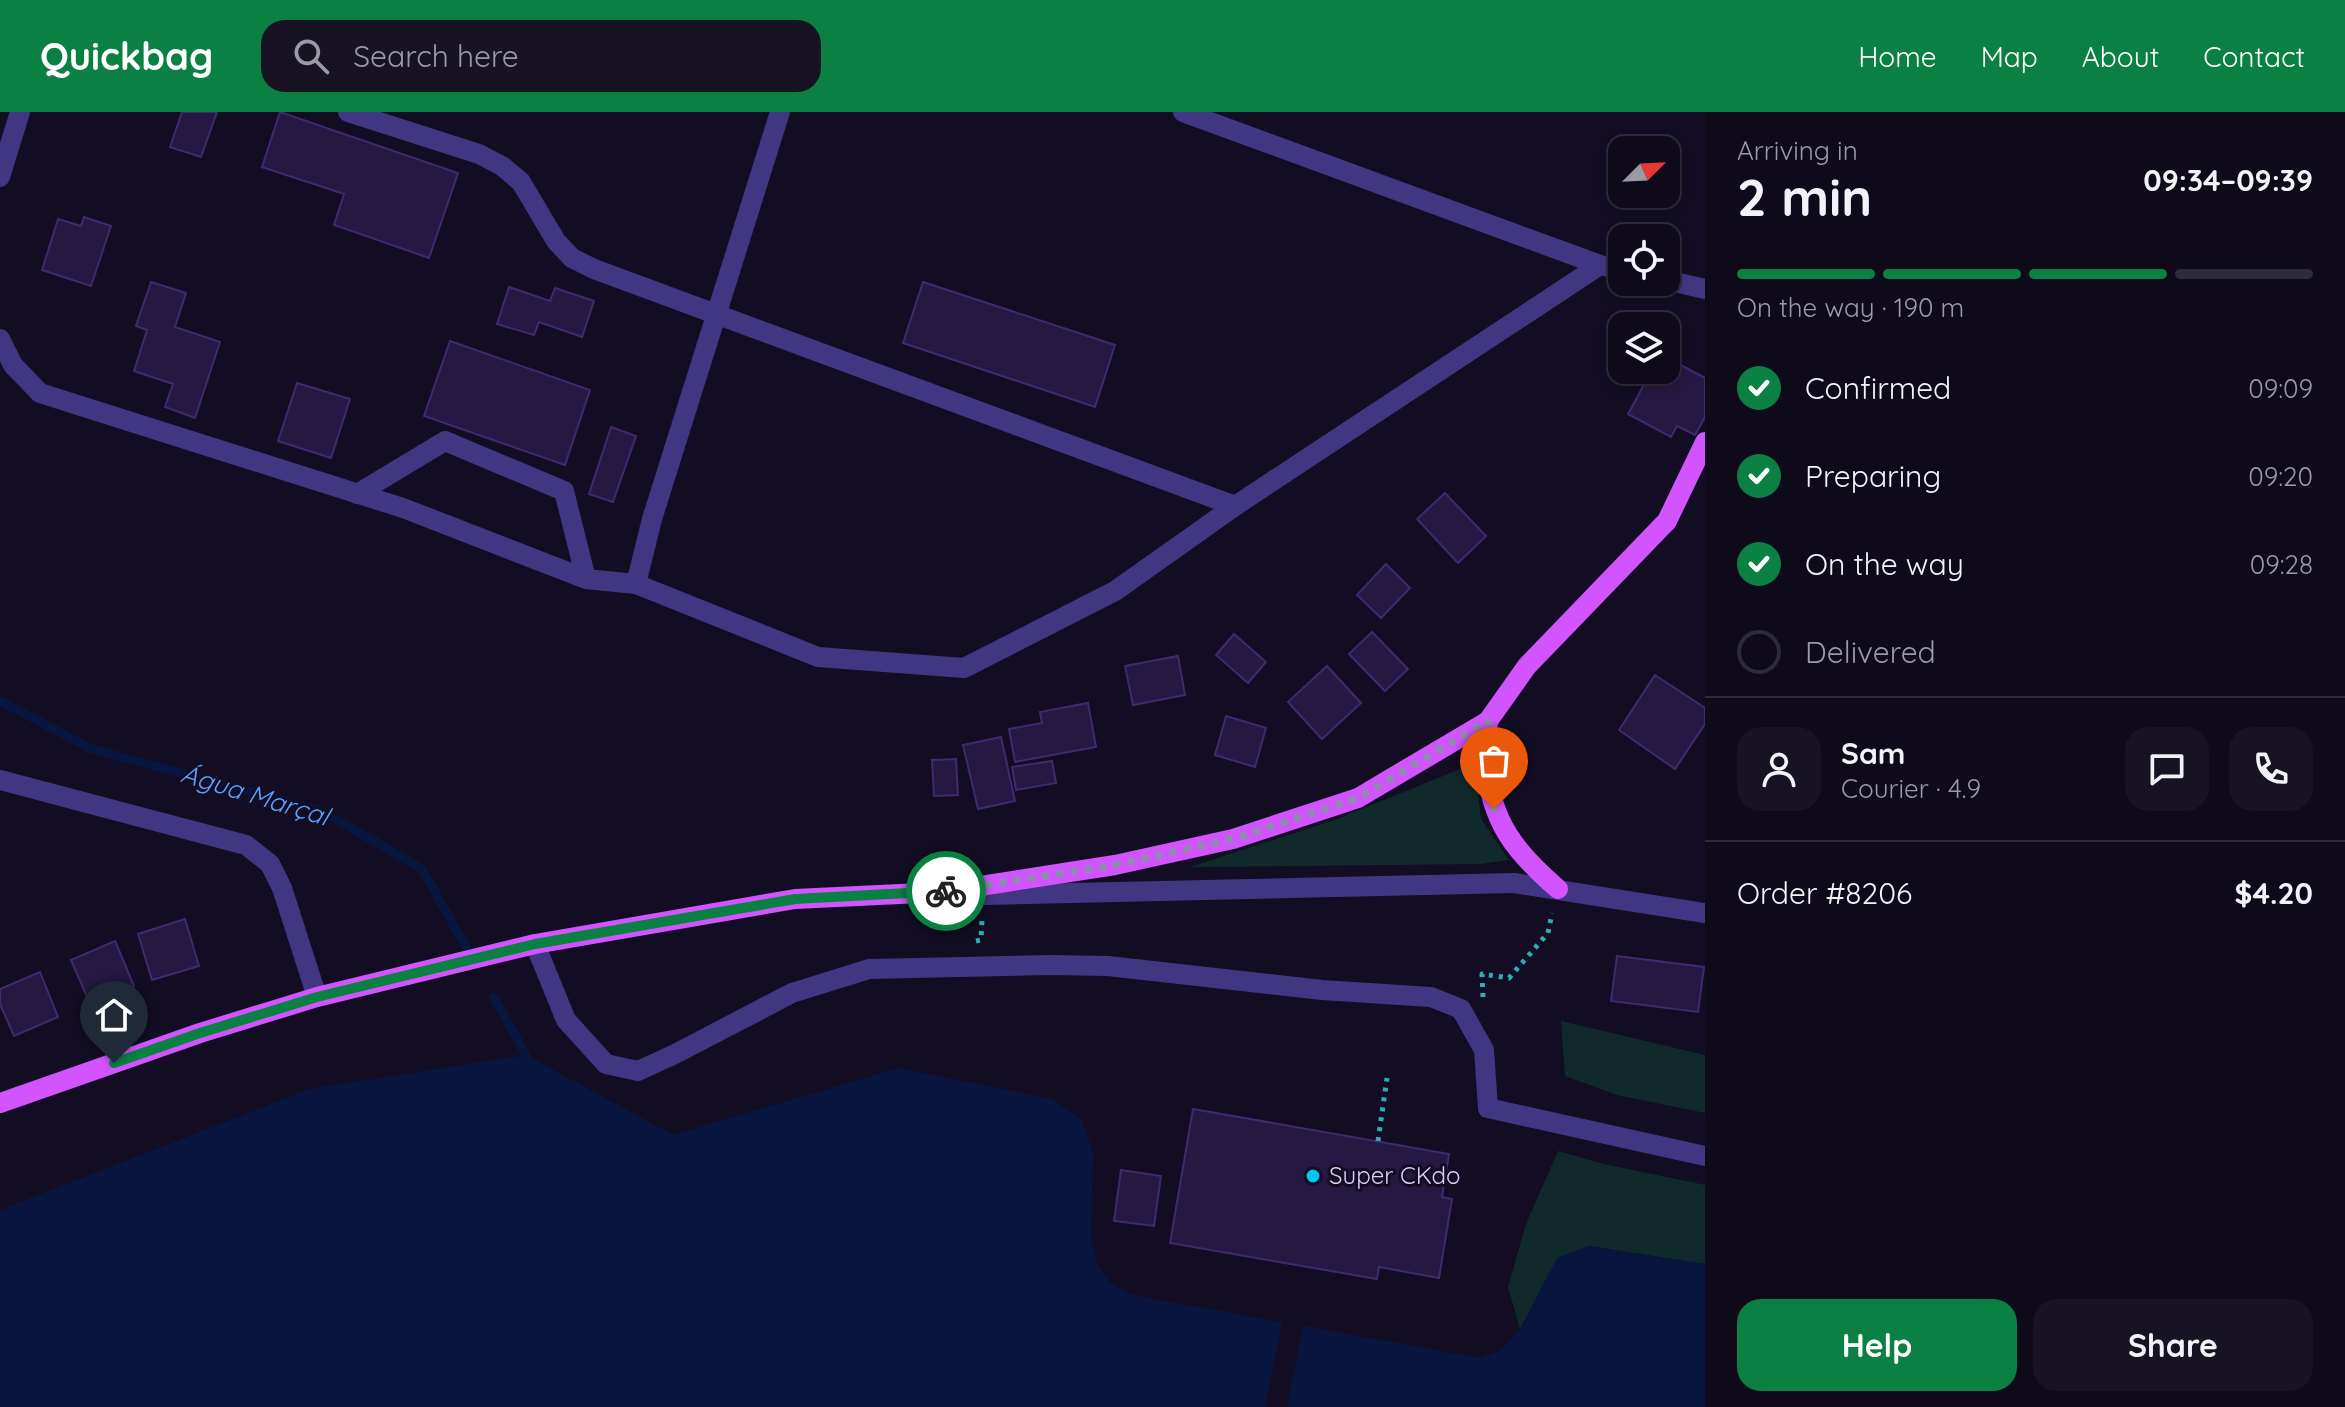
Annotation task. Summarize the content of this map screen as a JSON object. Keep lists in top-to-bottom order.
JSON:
{
  "water": ["Água Marçal"],
  "places": ["Super CKdo"],
  "north": "top right",
  "page": {
    "header": "Quickbag",
    "search": "Search here",
    "nav": [
      "Home",
      "Map",
      "About",
      "Contact"
    ],
    "heading": ["2 min", "Arriving in", "09:34–09:39"],
    "panel": [
      "Sam",
      "Courier · 4.9",
      "Order #8206",
      "$4.20"
    ],
    "bar": "On the way · 190 m",
    "list": [
      ["Confirmed", "09:09"],
      ["Preparing", "09:20"],
      ["On the way", "09:28"],
      "Delivered"
    ],
    "buttons": ["Help", "Share"]
  }
}
